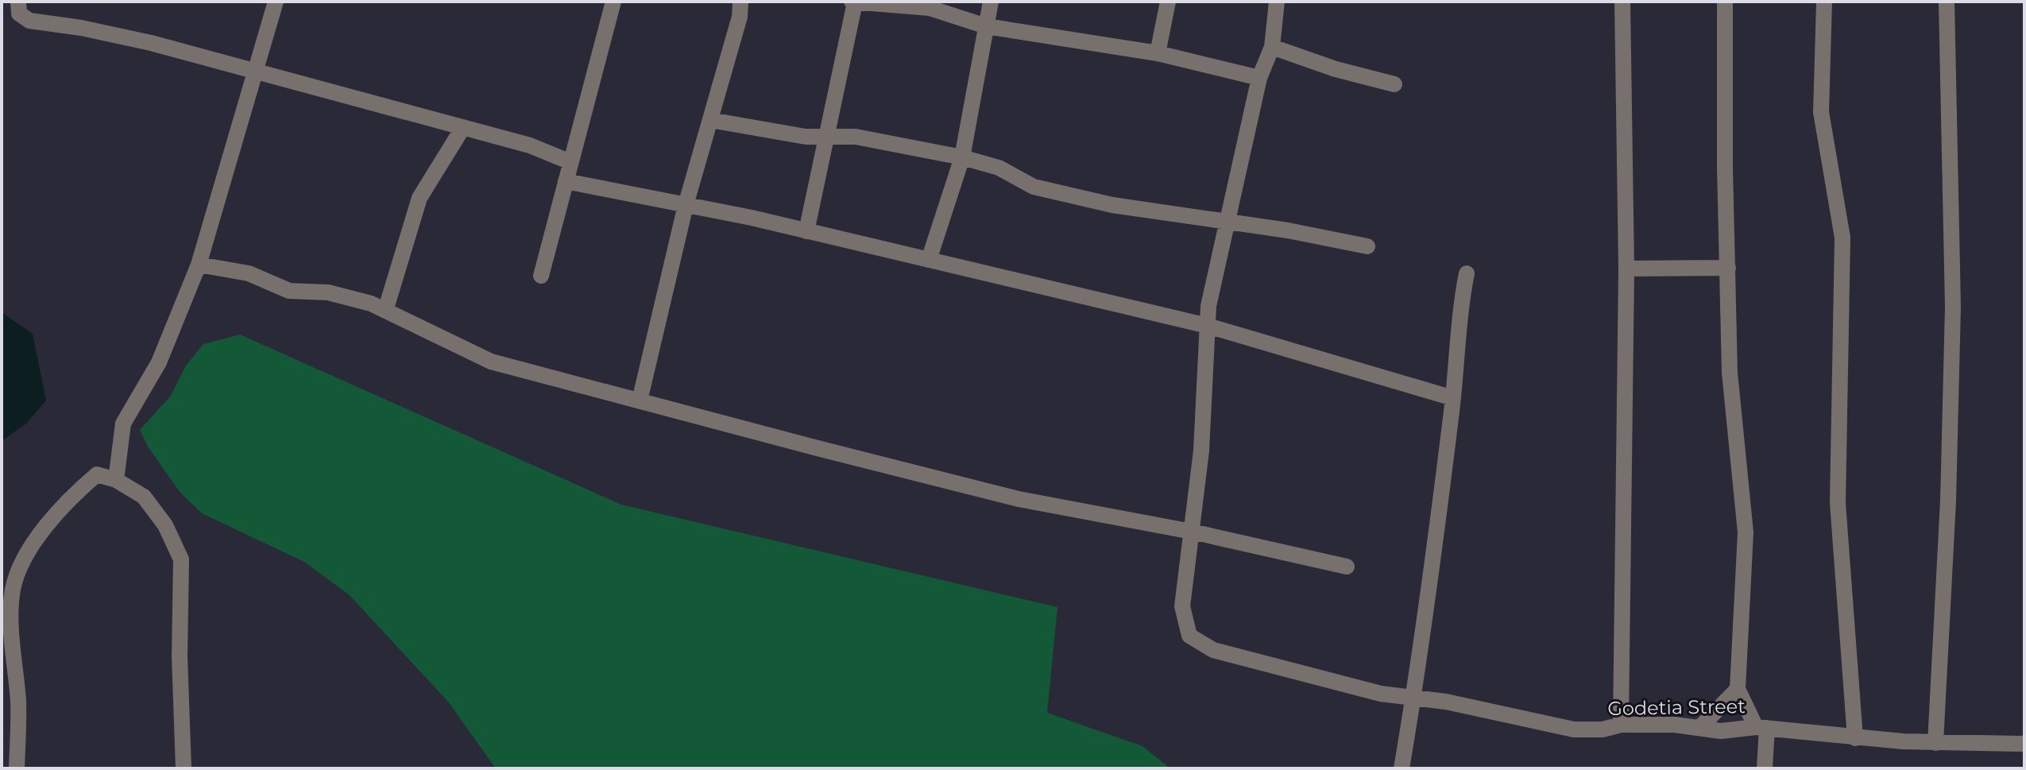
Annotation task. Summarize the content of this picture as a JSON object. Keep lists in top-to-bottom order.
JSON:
{
  "streets": {
    "street": ["Godetia Street"]
  }
}
